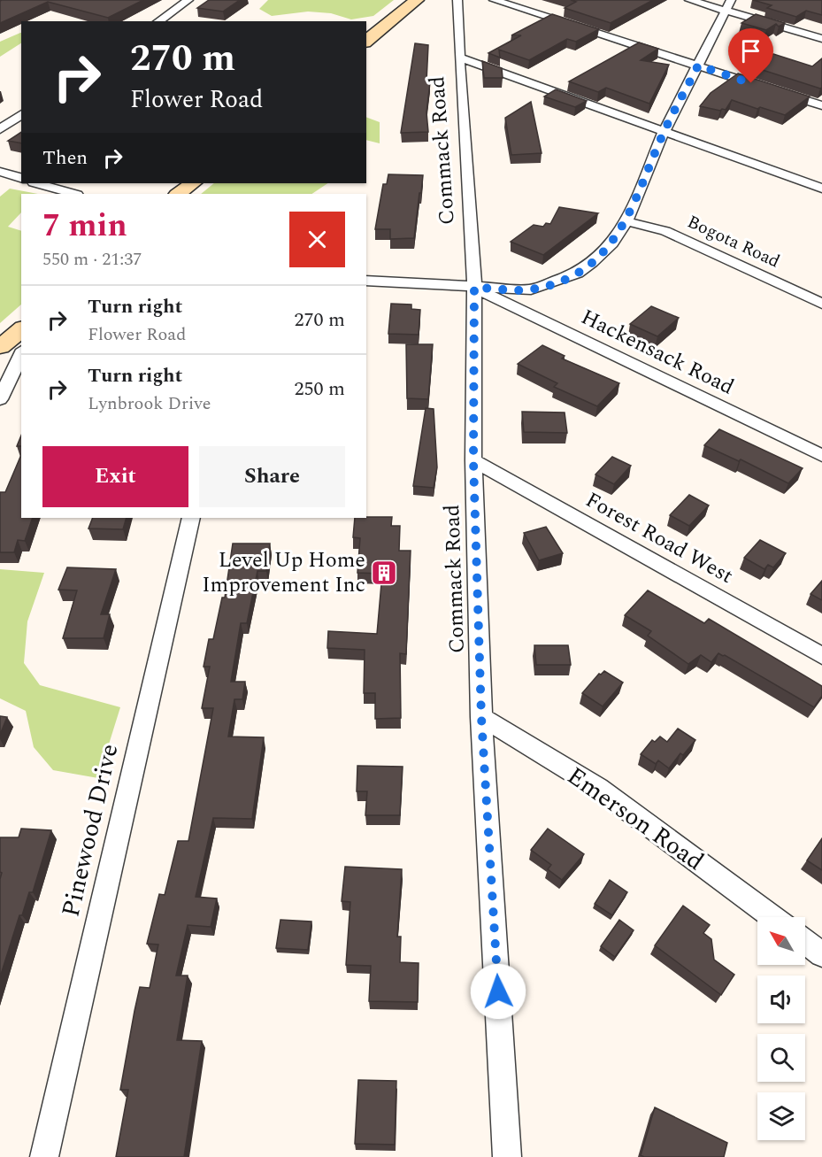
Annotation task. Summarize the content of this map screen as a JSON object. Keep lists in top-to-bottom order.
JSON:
{
  "streets": {
    "street": [
      "Commack Road",
      "Bogota Road",
      "Hackensack Road",
      "Forest Road West",
      "Emerson Road",
      "Pinewood Drive"
    ]
  },
  "crossings": [
    ["Commack Road", "Hackensack Road"],
    ["Commack Road", "Forest Road West"],
    ["Commack Road", "Emerson Road"]
  ],
  "places": {
    "building": ["Level Up Home Improvement Inc"]
  },
  "north": "top left",
  "page": {
    "turn": ["270 m", "Flower Road"],
    "then": "Then",
    "heading": ["7 min", "550 m · 21:37"],
    "list": [
      {
        "name": "Turn right",
        "note": "Flower Road",
        "value": "270 m"
      },
      {
        "name": "Turn right",
        "note": "Lynbrook Drive",
        "value": "250 m"
      }
    ],
    "buttons": ["Exit", "Share"]
  }
}
